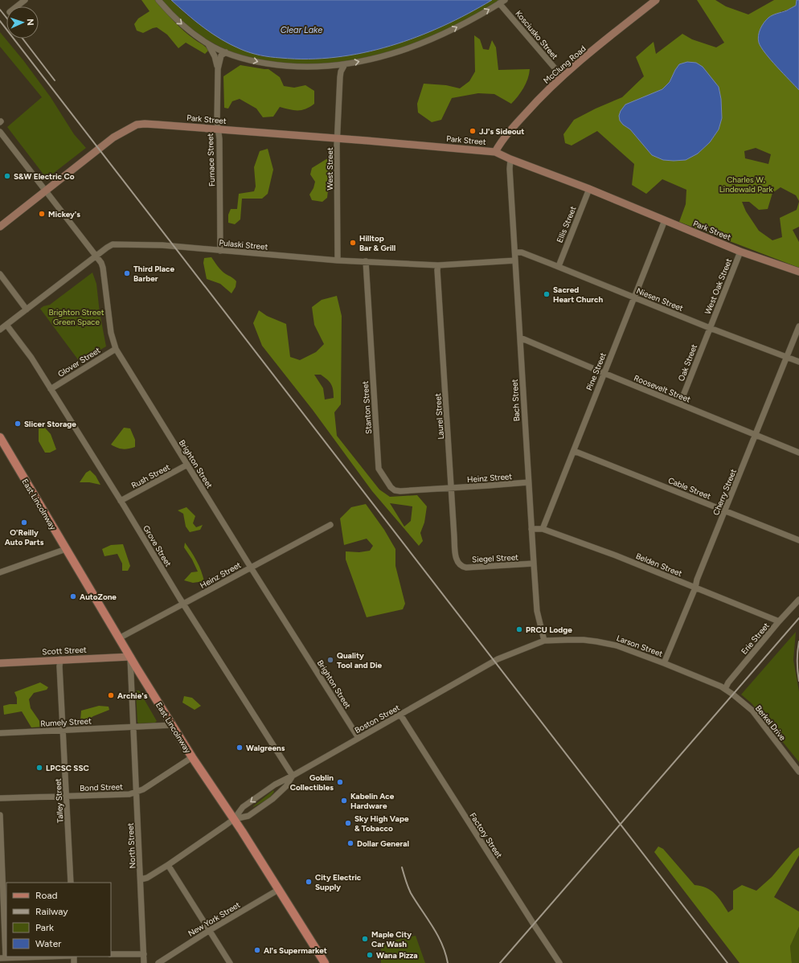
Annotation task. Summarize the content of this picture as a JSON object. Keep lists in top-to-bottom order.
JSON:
{
  "streets": {
    "main road": ["East Lincolnway"],
    "street": [
      "Kosciusko Street",
      "McClung Road",
      "Park Street",
      "Furnace Street",
      "West Street",
      "Ellis Street",
      "Pulaski Street",
      "West Oak Street",
      "Niesen Street",
      "Glover Street",
      "Oak Street",
      "Pine Street",
      "Roosevelt Street",
      "Bach Street",
      "Stanton Street",
      "Laurel Street",
      "Brighton Street",
      "Rush Street",
      "Heinz Street",
      "Cable Street",
      "Cherry Street",
      "Grove Street",
      "Siegel Street",
      "Belden Street",
      "Erie Street",
      "Larson Street",
      "Scott Street",
      "Boston Street",
      "Rumely Street",
      "Berkel Drive",
      "Bond Street",
      "Talley Street",
      "Factory Street",
      "North Street",
      "New York Street"
    ]
  },
  "crossings": [
    ["Kosciusko Street", "McClung Road"],
    ["McClung Road", "Park Street"],
    ["Park Street", "Furnace Street"],
    ["Park Street", "West Street"],
    ["Park Street", "Ellis Street"],
    ["Park Street", "West Oak Street"],
    ["Park Street", "Pine Street"],
    ["Park Street", "Bach Street"],
    ["Park Street", "Brighton Street"],
    ["Furnace Street", "Pulaski Street"],
    ["West Street", "Pulaski Street"],
    ["Ellis Street", "Niesen Street"],
    ["Pulaski Street", "Bach Street"],
    ["Pulaski Street", "Stanton Street"],
    ["Pulaski Street", "Laurel Street"],
    ["Pulaski Street", "Brighton Street"],
    ["Pulaski Street", "Grove Street"],
    ["West Oak Street", "Niesen Street"],
    ["West Oak Street", "Oak Street"],
    ["Niesen Street", "Oak Street"],
    ["Niesen Street", "Pine Street"],
    ["Niesen Street", "Bach Street"],
    ["Niesen Street", "Cherry Street"],
    ["Glover Street", "Brighton Street"],
    ["Glover Street", "Grove Street"],
    ["Oak Street", "Roosevelt Street"],
    ["Pine Street", "Roosevelt Street"],
    ["Pine Street", "Cable Street"],
    ["Pine Street", "Belden Street"],
    ["Roosevelt Street", "Bach Street"],
    ["Roosevelt Street", "Cherry Street"],
    ["Bach Street", "Heinz Street"],
    ["Bach Street", "Siegel Street"],
    ["Bach Street", "Belden Street"],
    ["Bach Street", "Larson Street"],
    ["Bach Street", "Boston Street"],
    ["Stanton Street", "Laurel Street"],
    ["Stanton Street", "Heinz Street"],
    ["Laurel Street", "Heinz Street"],
    ["Laurel Street", "Siegel Street"],
    ["Brighton Street", "Rush Street"],
    ["Brighton Street", "Heinz Street"],
    ["Brighton Street", "Boston Street"],
    ["Rush Street", "Grove Street"],
    ["Heinz Street", "East Lincolnway"],
    ["Heinz Street", "Grove Street"],
    ["Cable Street", "Cherry Street"],
    ["Cherry Street", "Belden Street"],
    ["Cherry Street", "Larson Street"],
    ["East Lincolnway", "Scott Street"],
    ["East Lincolnway", "Boston Street"],
    ["East Lincolnway", "Bond Street"],
    ["East Lincolnway", "North Street"],
    ["East Lincolnway", "New York Street"],
    ["Grove Street", "Boston Street"],
    ["Belden Street", "Erie Street"],
    ["Erie Street", "Larson Street"],
    ["Erie Street", "Berkel Drive"],
    ["Larson Street", "Boston Street"],
    ["Larson Street", "Berkel Drive"],
    ["Scott Street", "Talley Street"],
    ["Scott Street", "North Street"],
    ["Boston Street", "Factory Street"],
    ["Boston Street", "North Street"],
    ["Rumely Street", "Talley Street"],
    ["Rumely Street", "North Street"],
    ["Bond Street", "Talley Street"],
    ["Bond Street", "North Street"]
  ],
  "water": ["Clear Lake"],
  "parks": ["Charles W. Lindewald Park", "Brighton Street Green Space"],
  "places": [
    "JJ's Sideout",
    "S&W Electric Co",
    "Mickey's",
    "Hilltop Bar & Grill",
    "Third Place Barber",
    "Sacred Heart Church",
    "Slicer Storage",
    "O'Reilly Auto Parts",
    "AutoZone",
    "PRCU Lodge",
    "Quality Tool and Die",
    "Archie's",
    "Walgreens",
    "LPCSC SSC",
    "Goblin Collectibles",
    "Kabelin Ace Hardware",
    "Sky High Vape & Tobacco",
    "Dollar General",
    "City Electric Supply",
    "Maple City Car Wash",
    "Al's Supermarket",
    "Wana Pizza"
  ],
  "legend": [
    "Road",
    "Railway",
    "Park",
    "Water"
  ],
  "north": "right"
}
